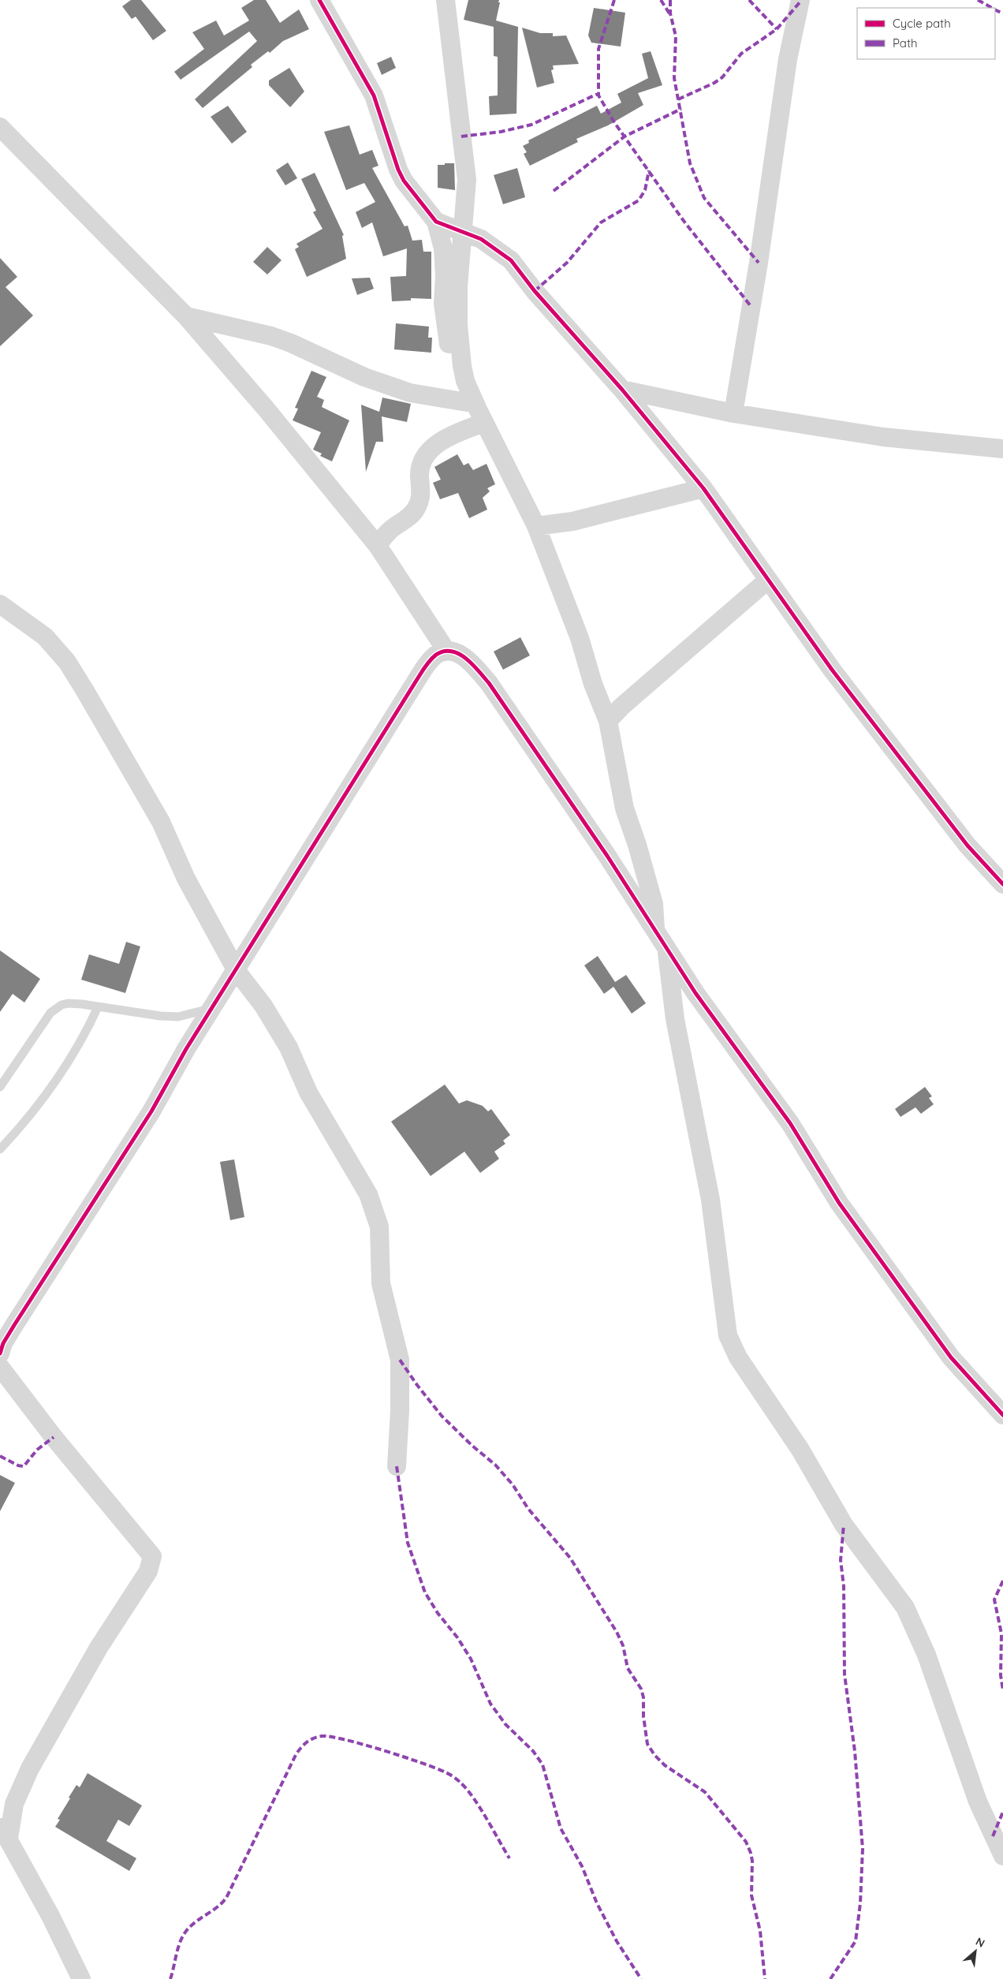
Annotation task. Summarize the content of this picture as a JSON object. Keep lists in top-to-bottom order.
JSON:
{
  "legend": ["Cycle path", "Path"],
  "north": "top right"
}
